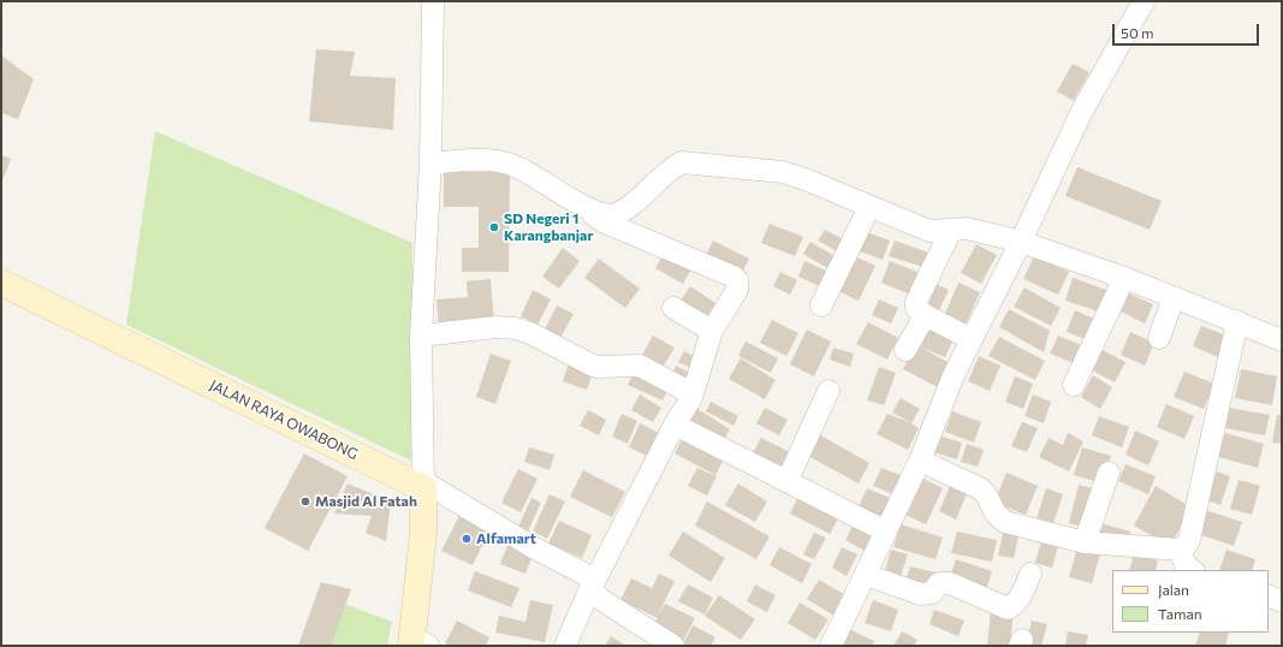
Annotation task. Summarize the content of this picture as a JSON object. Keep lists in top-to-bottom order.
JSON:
{
  "streets": {
    "street": ["JALAN RAYA OWABONG"]
  },
  "places": ["SD Negeri 1 Karangbanjar", "Masjid Al Fatah", "Alfamart"],
  "legend": ["Jalan", "Taman"],
  "scale_bar": "50 m"
}
